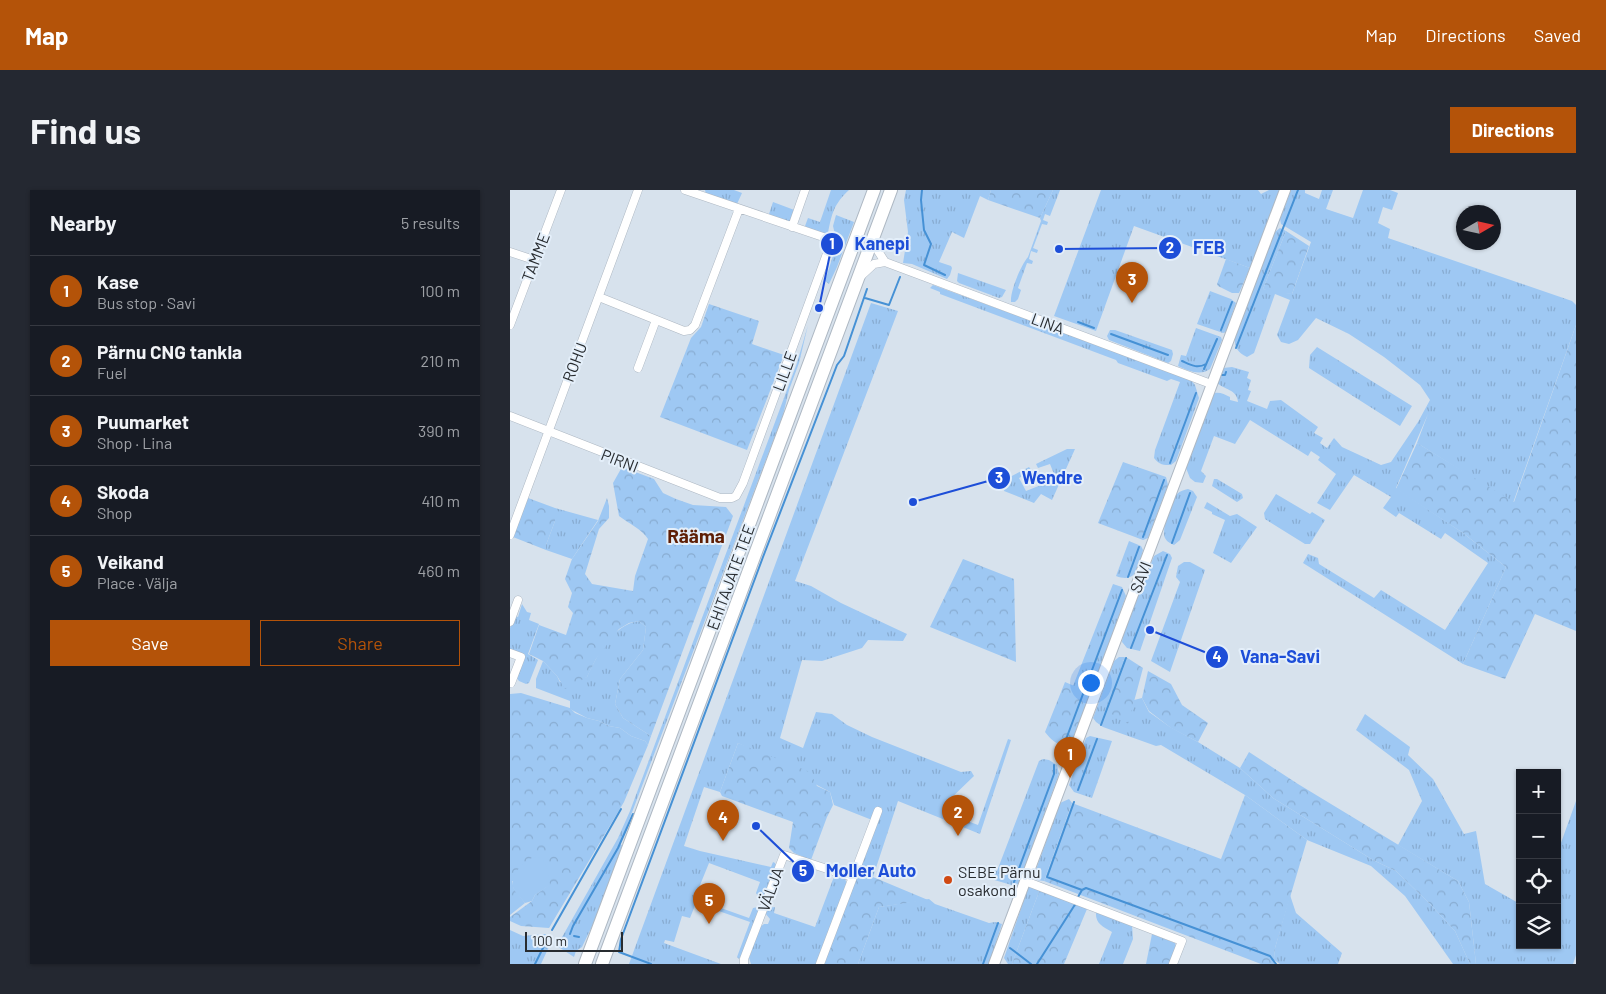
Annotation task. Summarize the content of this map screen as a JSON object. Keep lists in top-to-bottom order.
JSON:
{
  "streets": {
    "highway": ["EHITAJATE TEE"],
    "street": [
      "TAMME",
      "LINA",
      "ROHU",
      "LILLE",
      "PIRNI",
      "SAVI",
      "VÄLJA"
    ]
  },
  "crossings": [
    ["LINA", "SAVI"],
    ["ROHU", "PIRNI"],
    ["LILLE", "PIRNI"]
  ],
  "districts": ["Rääma"],
  "places": [
    "FEB",
    "Kanepi",
    "Wendre",
    "Vana-Savi",
    "Moller Auto",
    "SEBE Pärnu osakond"
  ],
  "scale_bar": "100 m",
  "north": "right",
  "page": {
    "header": "Map",
    "nav": ["Map", "Directions", "Saved"],
    "buttons": [
      "Directions",
      ["Save", "Share"]
    ],
    "title": "Find us",
    "heading": ["Nearby", "5 results"],
    "list": [
      {
        "mark": "1",
        "name": "Kase",
        "note": "Bus stop · Savi",
        "value": "100 m"
      },
      {
        "mark": "2",
        "name": "Pärnu CNG tankla",
        "note": "Fuel",
        "value": "210 m"
      },
      {
        "mark": "3",
        "name": "Puumarket",
        "note": "Shop · Lina",
        "value": "390 m"
      },
      {
        "mark": "4",
        "name": "Skoda",
        "note": "Shop",
        "value": "410 m"
      },
      {
        "mark": "5",
        "name": "Veikand",
        "note": "Place · Välja",
        "value": "460 m"
      }
    ],
    "pins": [
      "3",
      "1",
      "2",
      "4",
      "5"
    ],
    "map_buttons": ["+", "−"],
    "scale": "100 m"
  }
}
